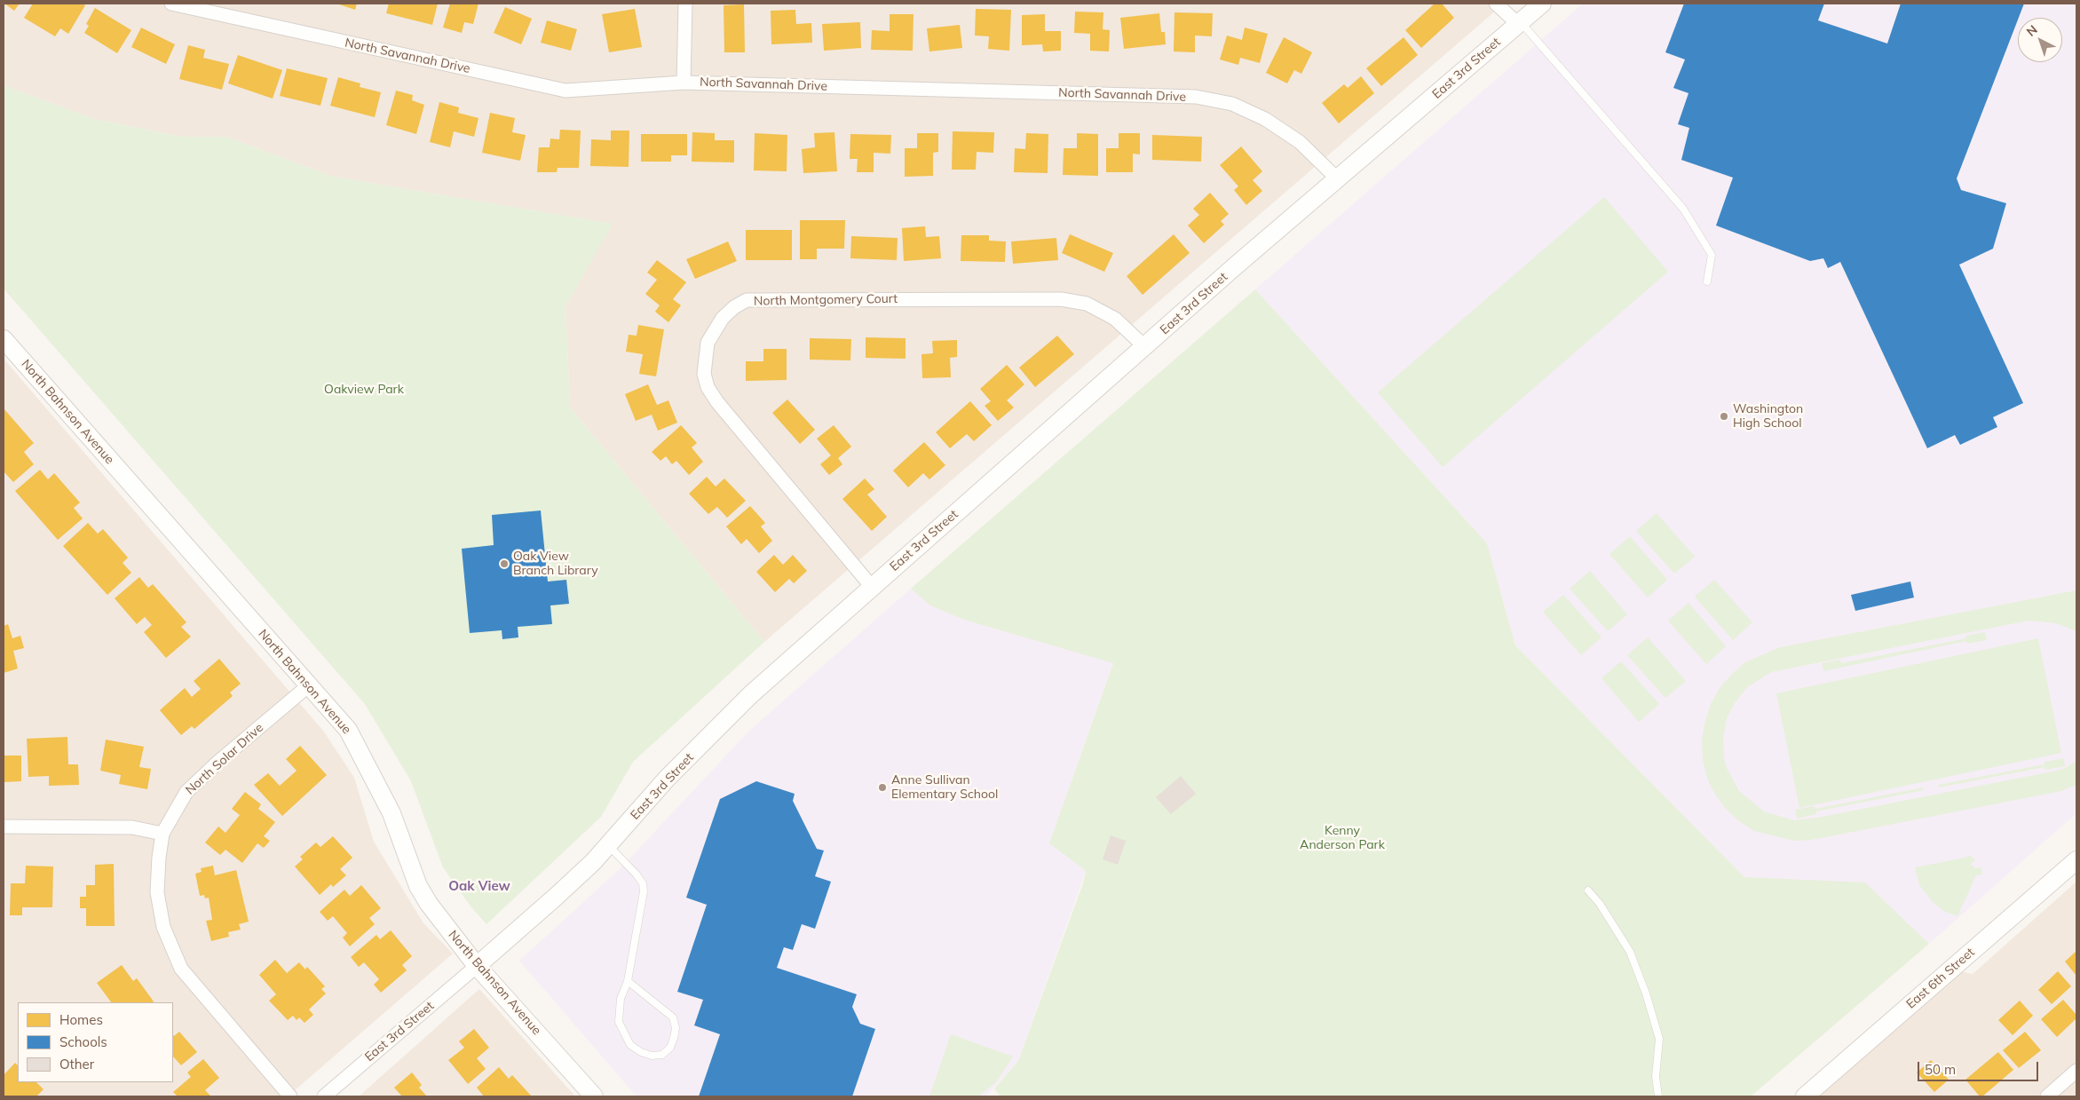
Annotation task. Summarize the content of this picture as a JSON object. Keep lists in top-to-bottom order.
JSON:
{
  "streets": {
    "street": [
      "North Savannah Drive",
      "East 3rd Street",
      "North Montgomery Court",
      "North Bahnson Avenue",
      "North Solar Drive",
      "East 6th Street"
    ]
  },
  "crossings": [
    ["North Savannah Drive", "East 3rd Street"],
    ["East 3rd Street", "North Montgomery Court"],
    ["East 3rd Street", "North Bahnson Avenue"],
    ["North Bahnson Avenue", "North Solar Drive"]
  ],
  "districts": ["Oak View"],
  "parks": ["Oakview Park", "Kenny Anderson Park"],
  "places": ["Washington High School", "Oak View Branch Library", "Anne Sullivan Elementary School"],
  "legend": ["Homes", "Schools", "Other"],
  "scale_bar": "50 m",
  "north": "top left"
}
